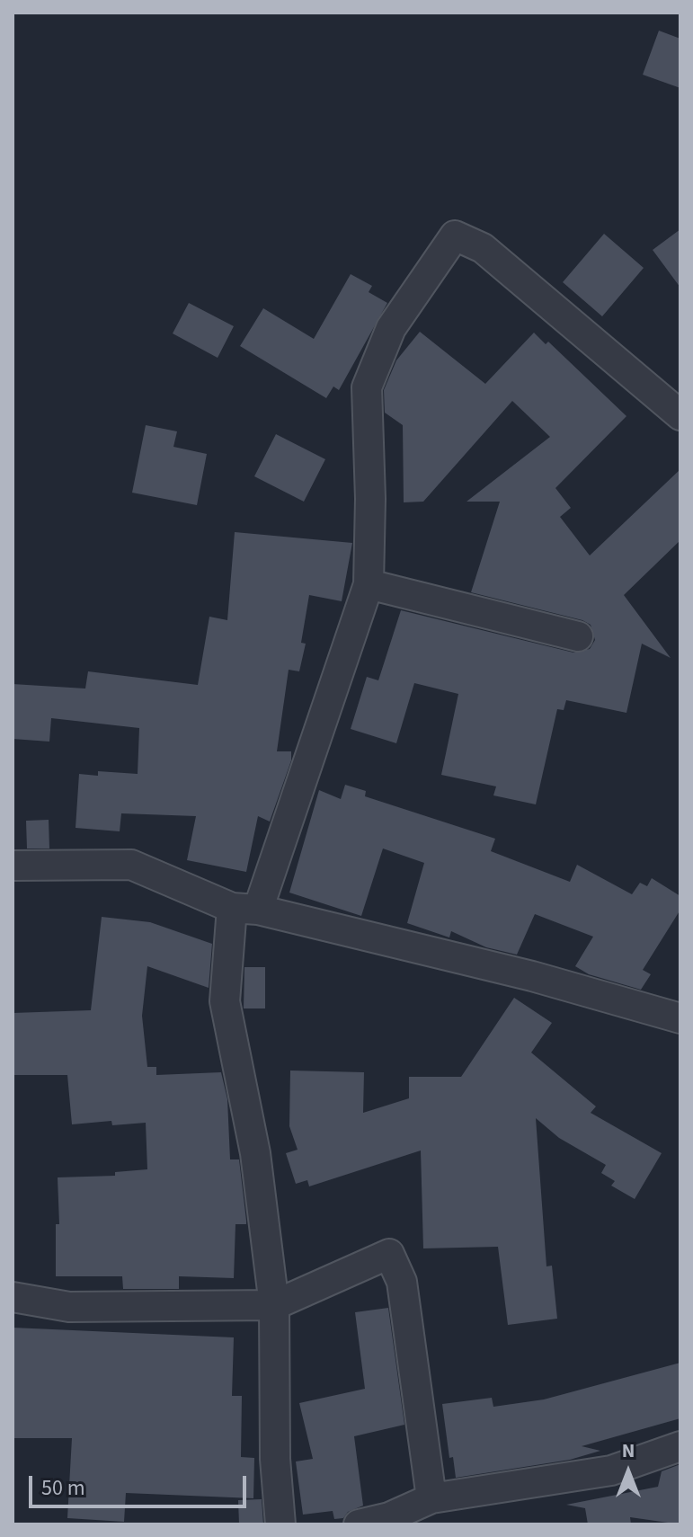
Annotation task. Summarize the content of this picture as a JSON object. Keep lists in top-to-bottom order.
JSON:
{
  "scale_bar": "50 m",
  "north": "top"
}
